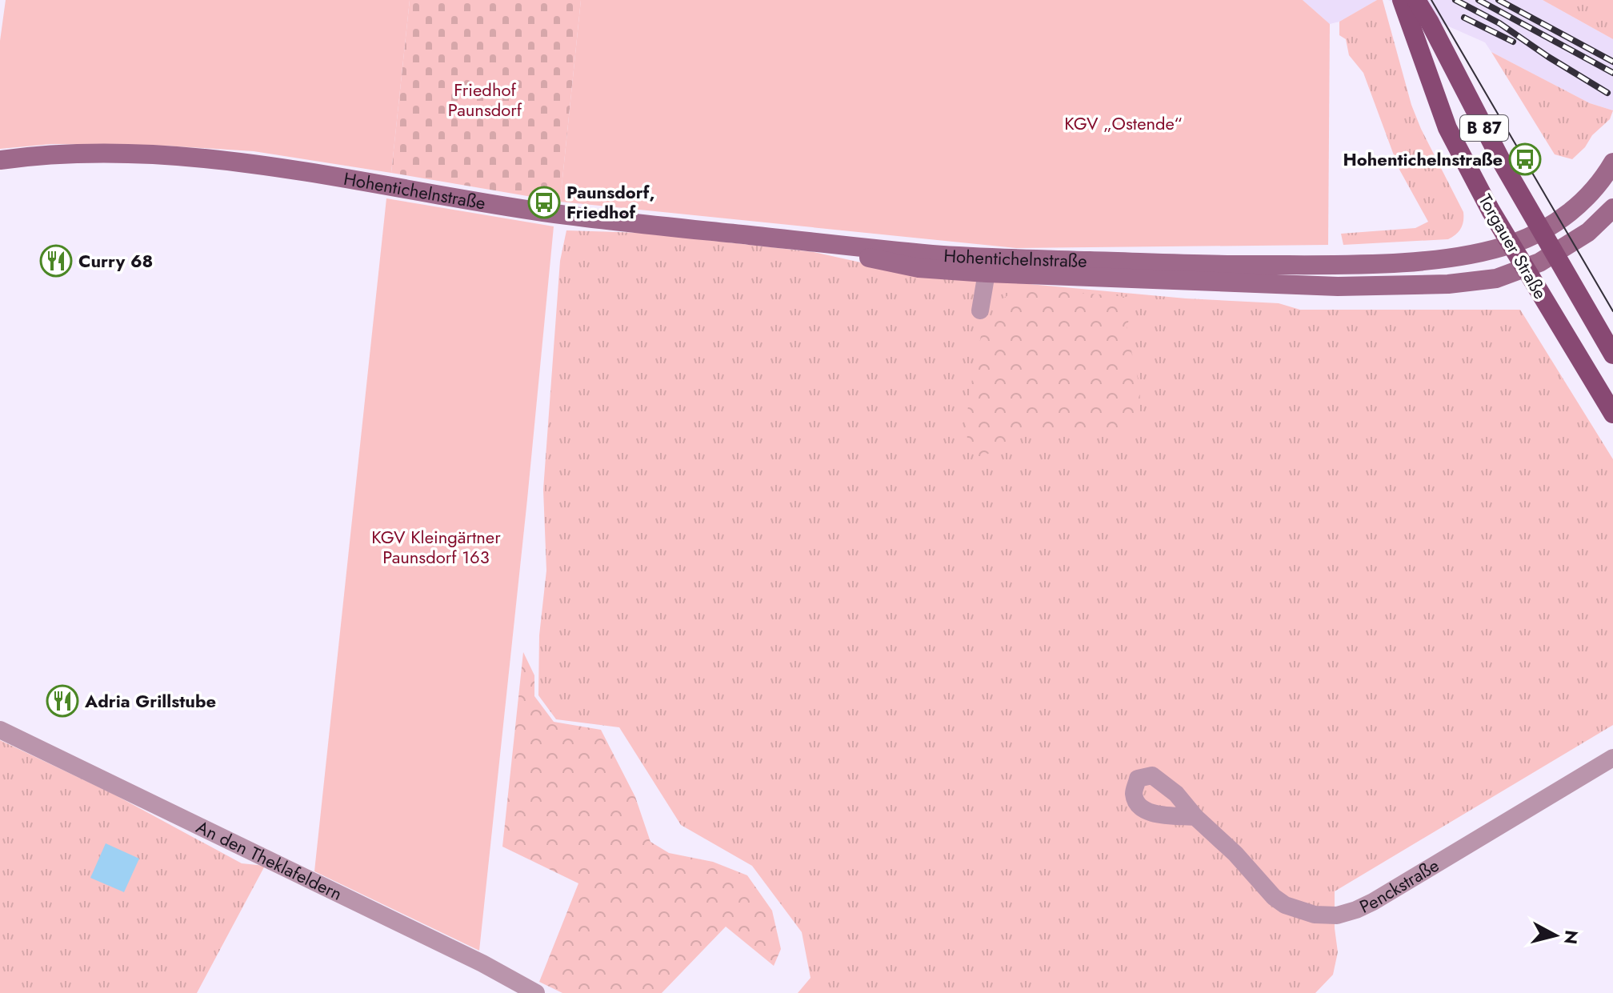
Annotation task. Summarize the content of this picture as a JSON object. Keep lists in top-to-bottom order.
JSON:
{
  "streets": {
    "main road": ["B 87", "Hohentichelnstraße", "Torgauer Straße"],
    "street": ["An den Theklafeldern", "Penckstraße"]
  },
  "crossings": [
    ["Hohentichelnstraße", "Torgauer Straße"]
  ],
  "parks": ["Friedhof Paunsdorf", "KGV „Ostende“", "KGV Kleingärtner Paunsdorf 163"],
  "places": {
    "bus stop": ["Hohentichelnstraße", "Paunsdorf, Friedhof"],
    "restaurant": ["Curry 68", "Adria Grillstube"]
  },
  "north": "right"
}
